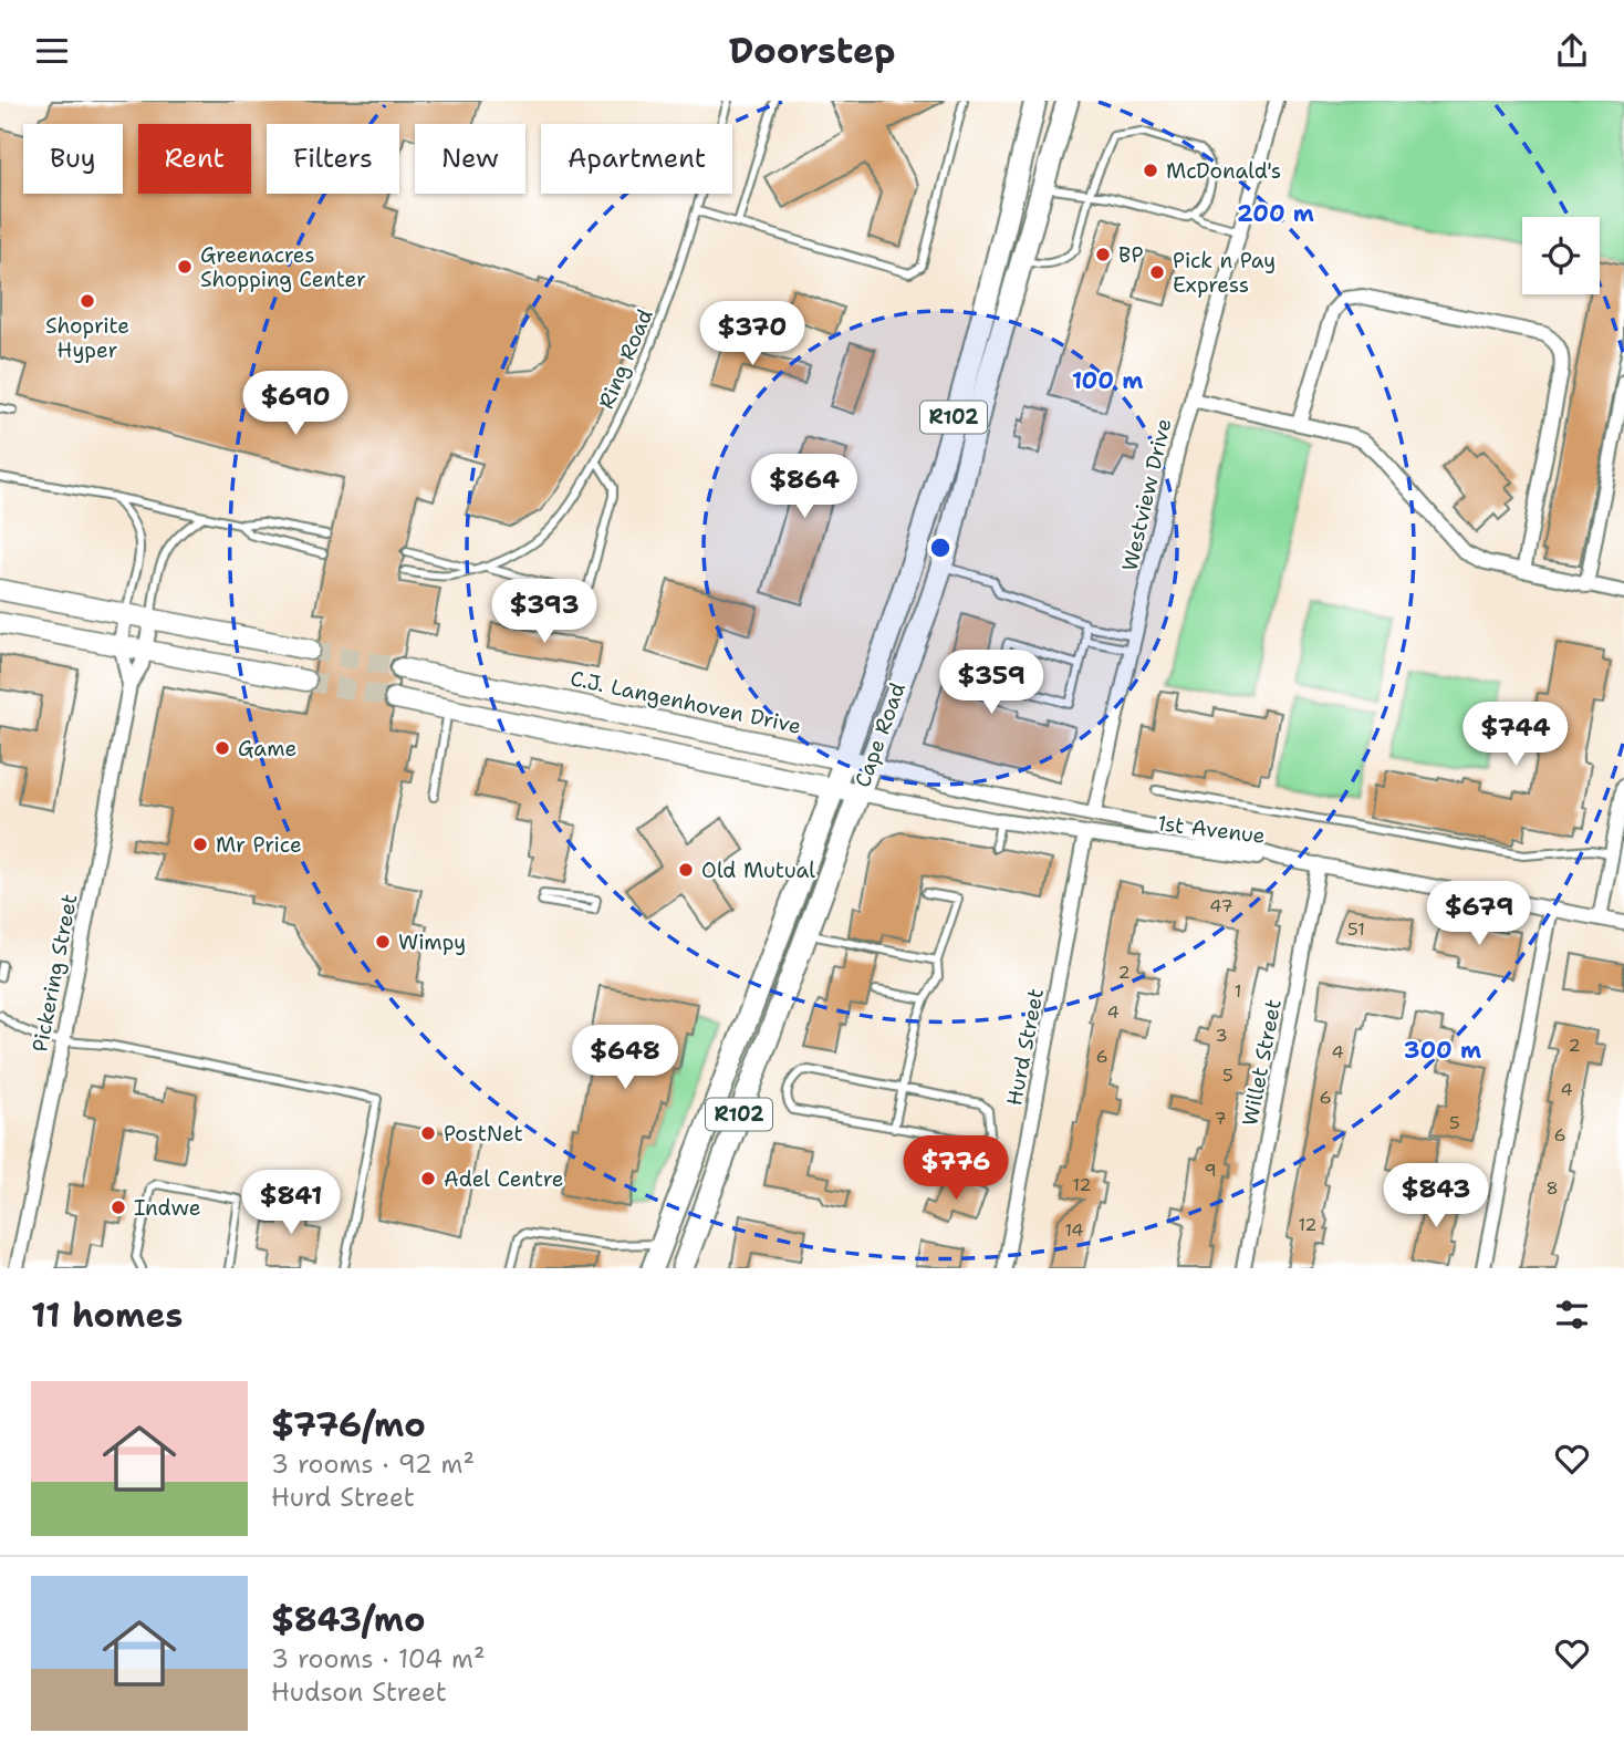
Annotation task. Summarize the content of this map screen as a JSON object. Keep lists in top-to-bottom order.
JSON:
{
  "streets": {
    "main road": ["R102", "C.J. Langenhoven Drive", "Cape Road"],
    "street": [
      "Westview Drive",
      "1st Avenue",
      "Pickering Street",
      "Hurd Street",
      "Willet Street"
    ],
    "lane": ["Ring Road"]
  },
  "crossings": [
    ["Westview Drive", "1st Avenue"],
    ["C.J. Langenhoven Drive", "Cape Road"],
    ["C.J. Langenhoven Drive", "1st Avenue"],
    ["Cape Road", "1st Avenue"],
    ["1st Avenue", "Hurd Street"]
  ],
  "places": [
    "McDonald's",
    "BP",
    "Greenacres Shopping Center",
    "Pick n Pay Express",
    "Shoprite Hyper",
    "Game",
    "Mr Price",
    "Old Mutual",
    "Wimpy",
    "PostNet",
    "Adel Centre",
    "Indwe"
  ],
  "house_numbers": [
    "47",
    "51",
    "2",
    "1",
    "4",
    "3",
    "2",
    "4",
    "6",
    "5",
    "4",
    "6",
    "7",
    "5",
    "6",
    "9",
    "12",
    "8",
    "12",
    "14"
  ],
  "page": {
    "header": "Doorstep",
    "chip": [
      "Buy",
      "Rent",
      "Filters",
      "New",
      "Apartment"
    ],
    "price": [
      "$370",
      "$690",
      "$864",
      "$393",
      "$359",
      "$744",
      "$679",
      "$648",
      "$776",
      "$843",
      "$841"
    ],
    "heading": "11 homes",
    "list": [
      {
        "name": "$776/mo",
        "note": "3 rooms · 92 m² · Hurd Street"
      },
      {
        "name": "$843/mo",
        "note": "3 rooms · 104 m² · Hudson Street"
      }
    ]
  },
  "rings": ["200 m", "100 m", "300 m"]
}
